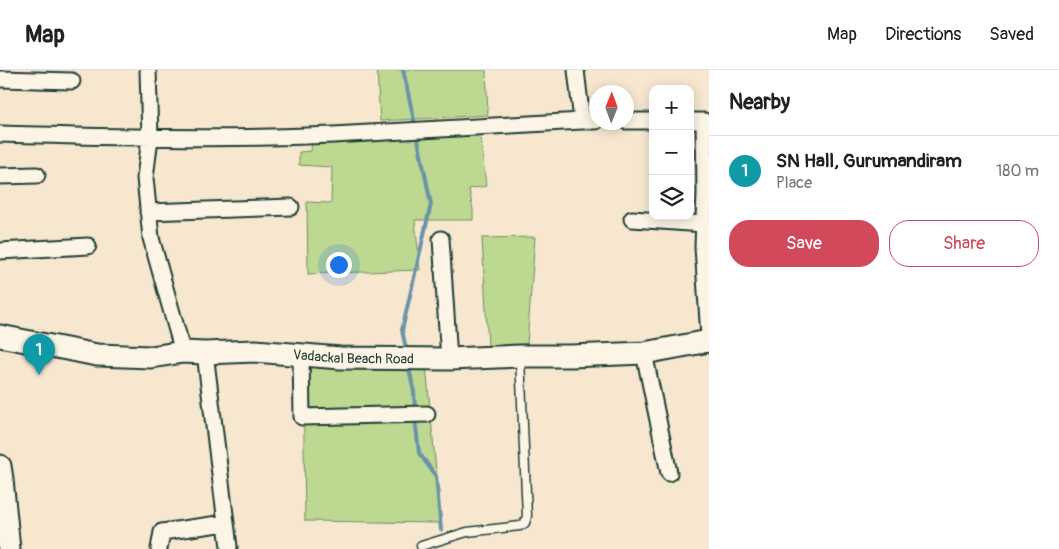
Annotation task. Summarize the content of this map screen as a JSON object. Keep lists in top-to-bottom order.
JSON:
{
  "streets": {
    "main road": ["Vadackal Beach Road"]
  },
  "north": "top",
  "page": {
    "header": "Map",
    "nav": ["Map", "Directions", "Saved"],
    "heading": "Nearby",
    "map_buttons": ["+", "−"],
    "list": [
      {
        "mark": "1",
        "name": "SN Hall, Gurumandiram",
        "note": "Place",
        "value": "180 m"
      }
    ],
    "buttons": ["Save", "Share"],
    "pins": "1"
  }
}
